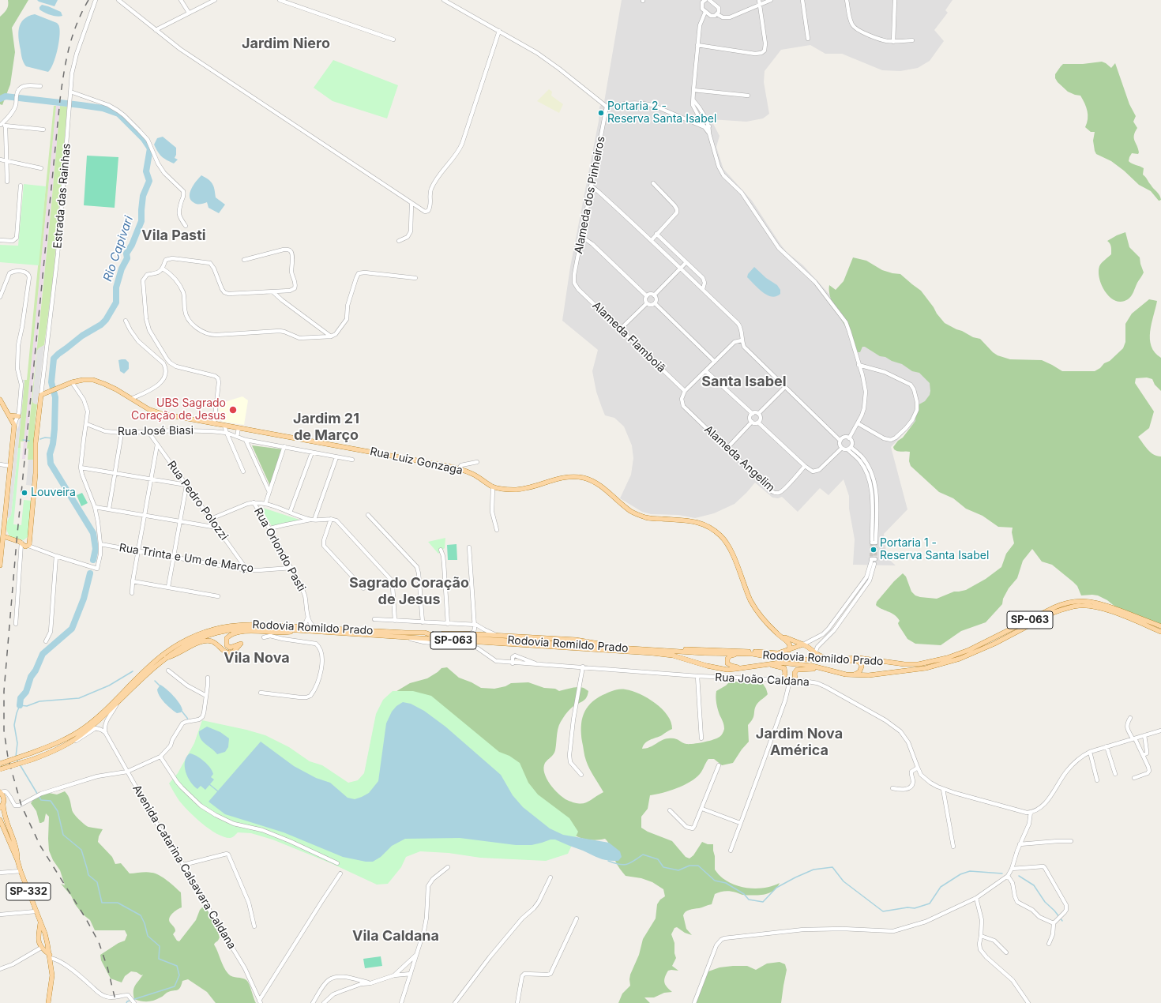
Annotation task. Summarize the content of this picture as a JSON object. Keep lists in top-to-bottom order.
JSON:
{
  "streets": {
    "main road": [
      "Rua Luiz Gonzaga",
      "SP-063",
      "Rodovia Romildo Prado",
      "SP-332"
    ],
    "street": [
      "Alameda dos Pinheiros",
      "Estrada das Rainhas",
      "Alameda Flamboiã",
      "Rua José Biasi",
      "Alameda Angelim",
      "Rua Pedro Polozzi",
      "Rua Orlondo Pasti",
      "Rua Trinta e Um de Março",
      "Rua João Caldana",
      "Avenida Catarina Calsavara Caldana"
    ]
  },
  "crossings": [
    ["Alameda dos Pinheiros", "Alameda Flamboiã"],
    ["Estrada das Rainhas", "Rua Luiz Gonzaga"],
    ["Alameda Flamboiã", "Alameda Angelim"],
    ["Rua José Biasi", "Rua Pedro Polozzi"],
    ["Rua Luiz Gonzaga", "Rodovia Romildo Prado"],
    ["Rua Pedro Polozzi", "Rua Trinta e Um de Março"],
    ["Rua Orlondo Pasti", "Rua Trinta e Um de Março"],
    ["Rodovia Romildo Prado", "Rua João Caldana"]
  ],
  "districts": [
    "Jardim Niero",
    "Vila Pasti",
    "Santa Isabel",
    "Jardim 21 de Março",
    "Sagrado Coração de Jesus",
    "Vila Nova",
    "Jardim Nova América",
    "Vila Caldana"
  ],
  "water": ["Rio Capivari"],
  "places": [
    "Portaria 2 - Reserva Santa Isabel",
    "UBS Sagrado Coração de Jesus",
    "Louveira",
    "Portaria 1 - Reserva Santa Isabel"
  ]
}
